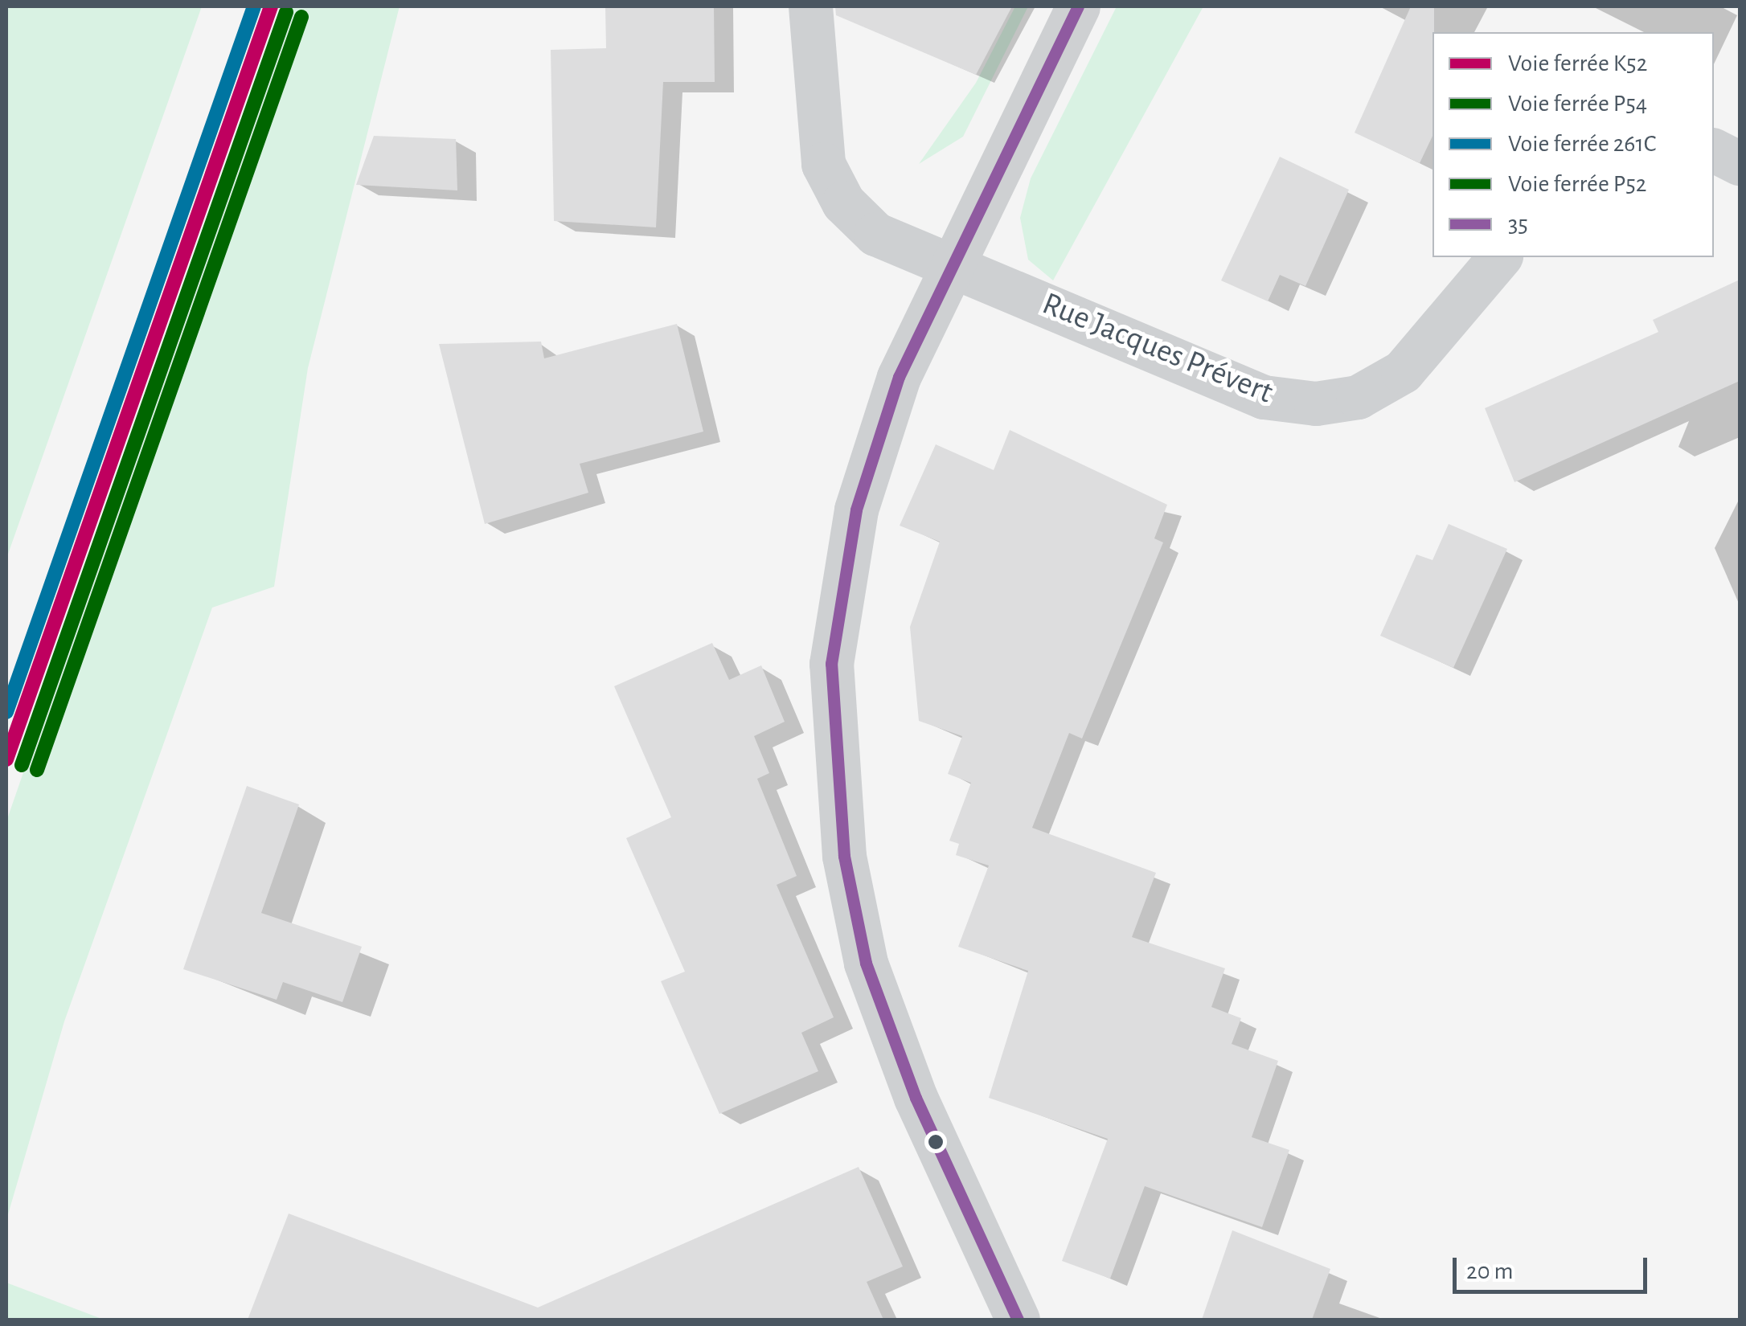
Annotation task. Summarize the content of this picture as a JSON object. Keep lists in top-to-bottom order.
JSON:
{
  "streets": {
    "street": ["Rue Jacques Prévert"]
  },
  "lines": [
    "rail line K52",
    "rail line 261C",
    "transit line 35",
    "rail line P54",
    "rail line P52"
  ],
  "legend": [
    "Voie ferrée K52",
    "Voie ferrée P54",
    "Voie ferrée 261C",
    "Voie ferrée P52",
    "35"
  ],
  "scale_bar": "20 m"
}
